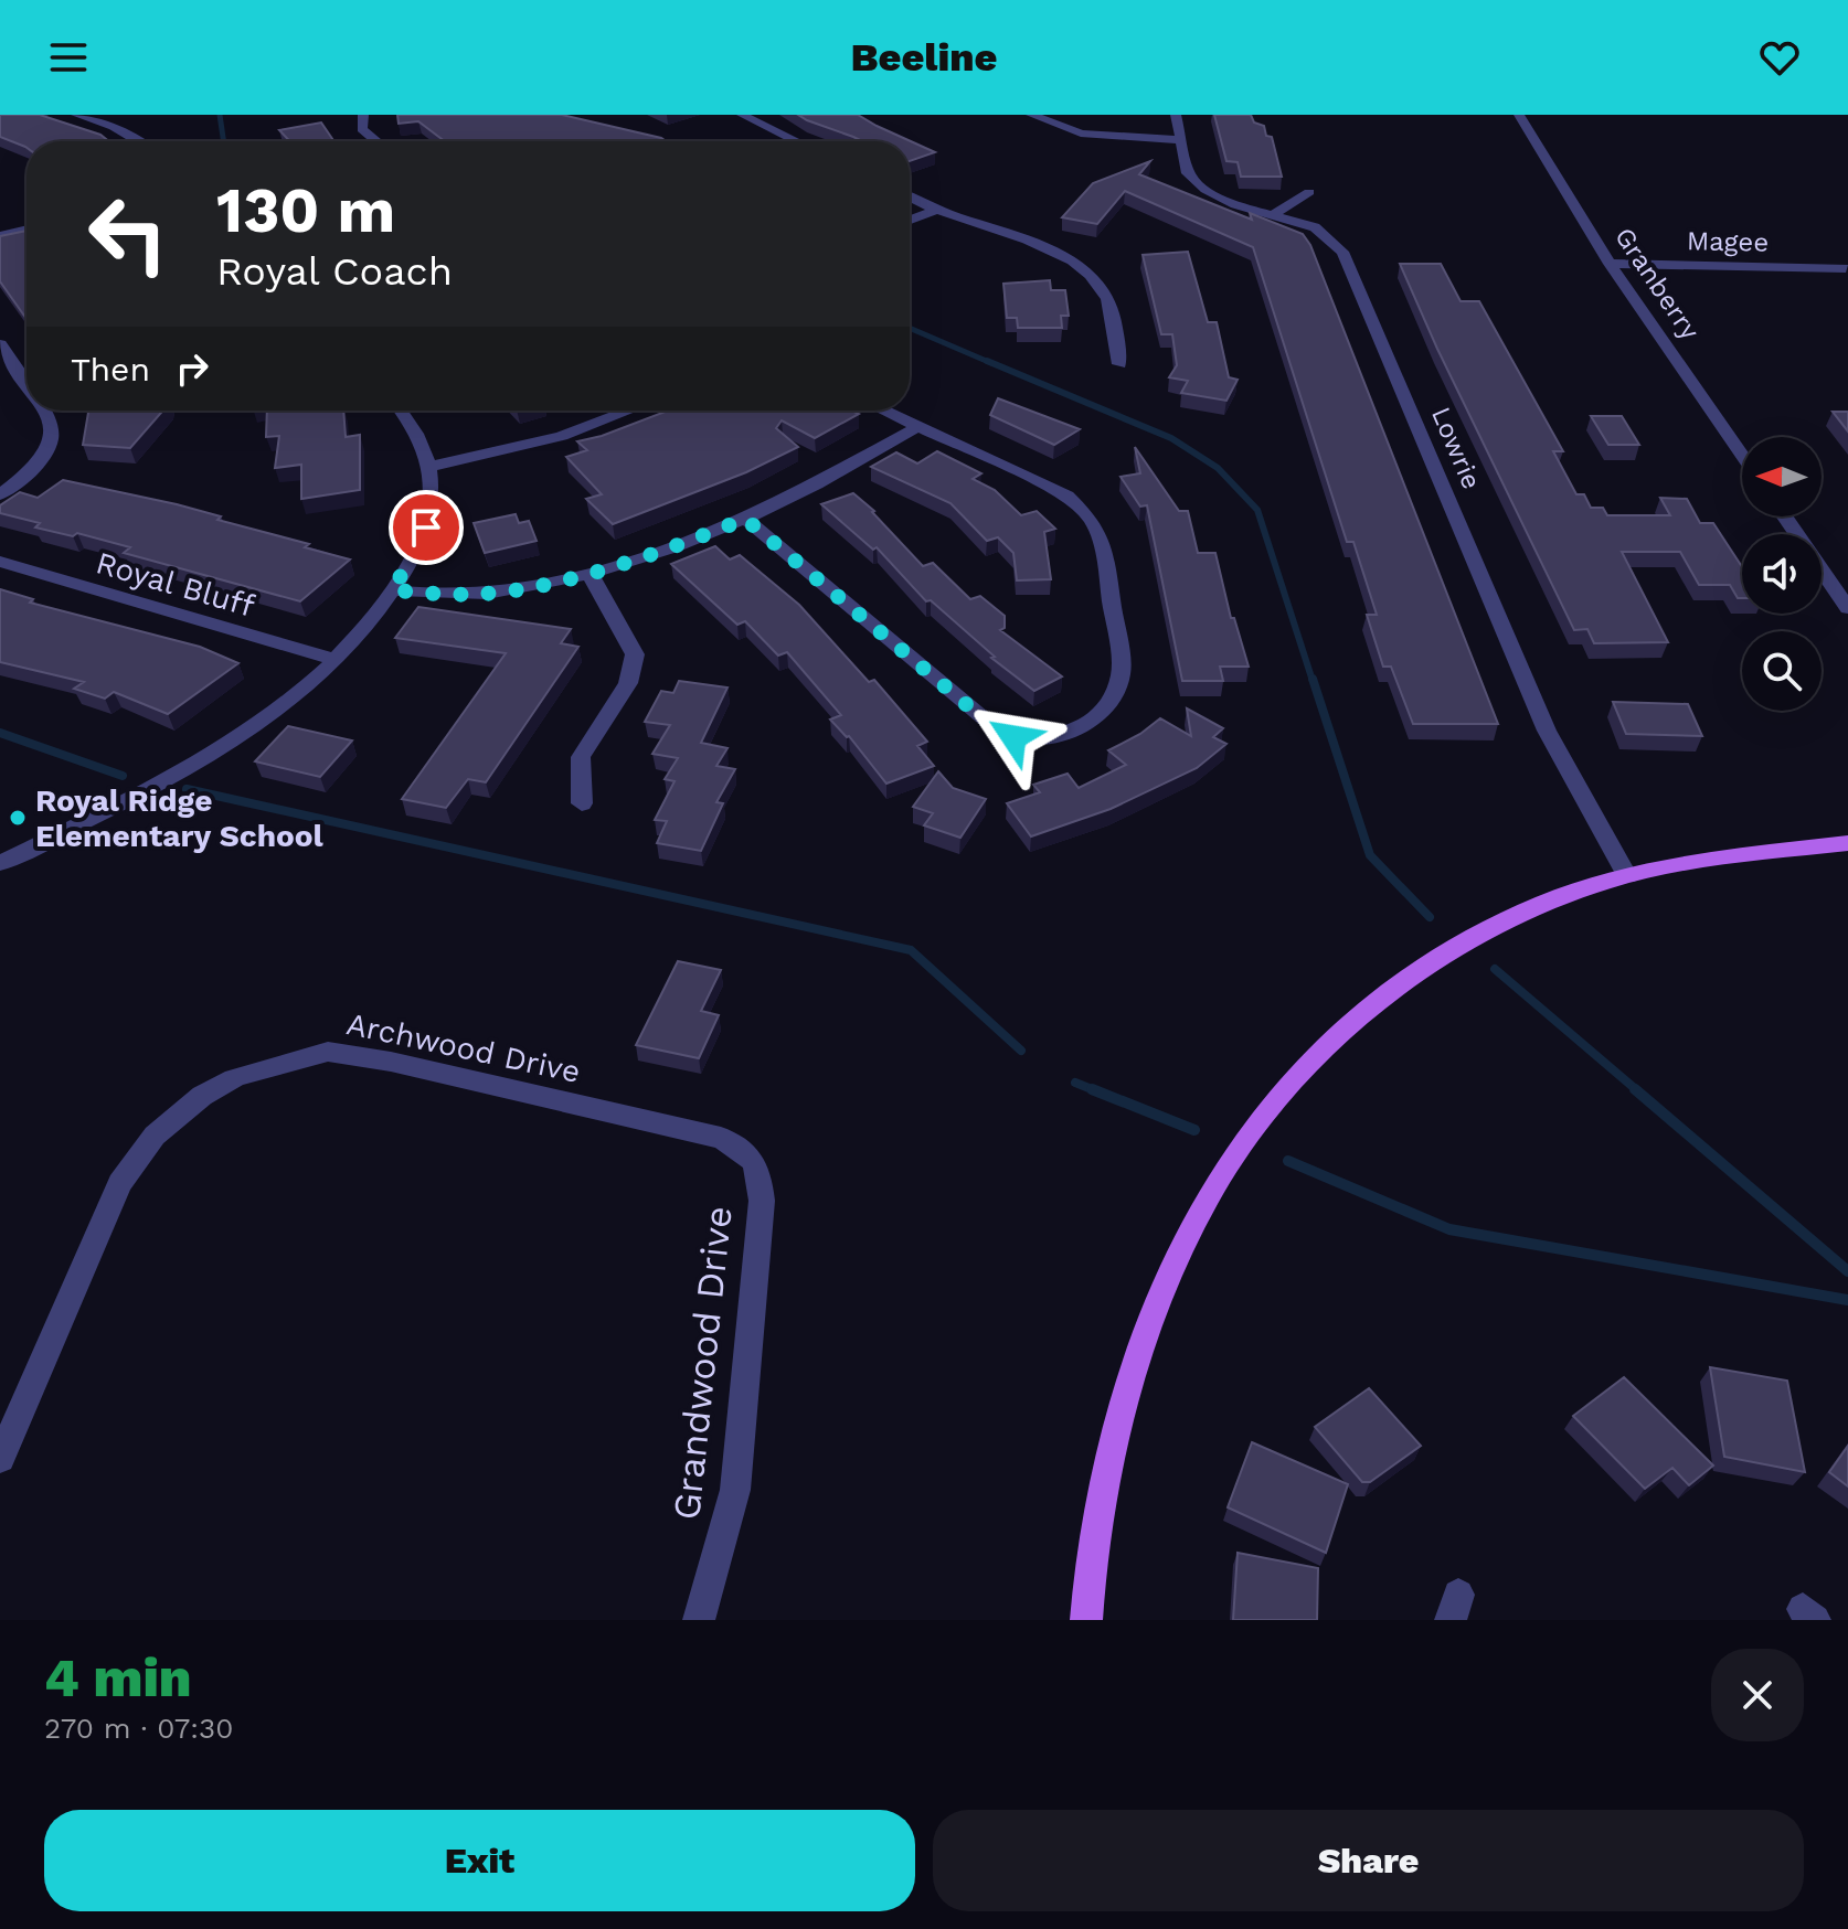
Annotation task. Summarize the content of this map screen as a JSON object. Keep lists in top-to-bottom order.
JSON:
{
  "streets": {
    "street": [
      "Magee",
      "Granberry",
      "Lowrie",
      "Royal Bluff",
      "Archwood Drive",
      "Grandwood Drive"
    ]
  },
  "crossings": [
    ["Magee", "Granberry"],
    ["Archwood Drive", "Grandwood Drive"]
  ],
  "places": ["Royal Ridge Elementary School"],
  "north": "left",
  "page": {
    "header": "Beeline",
    "turn": ["130 m", "Royal Coach"],
    "then": "Then",
    "heading": ["4 min", "270 m · 07:30"],
    "buttons": ["Exit", "Share"]
  }
}
